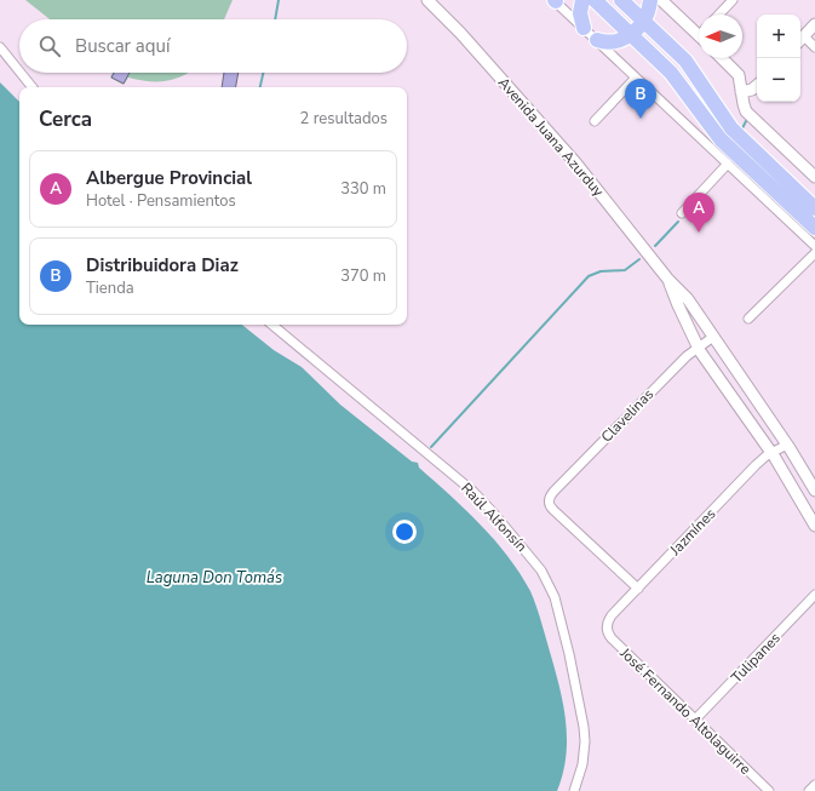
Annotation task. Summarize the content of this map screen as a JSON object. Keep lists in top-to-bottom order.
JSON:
{
  "streets": {
    "street": [
      "Avenida Juana Azurduy",
      "Clavelinas",
      "Raúl Alfonsín",
      "Jazmínes",
      "Tulipanes",
      "José Fernando Altolaguirre"
    ]
  },
  "crossings": [
    ["Avenida Juana Azurduy", "Clavelinas"],
    ["Avenida Juana Azurduy", "Jazmínes"],
    ["Clavelinas", "Jazmínes"],
    ["Jazmínes", "José Fernando Altolaguirre"],
    ["Tulipanes", "José Fernando Altolaguirre"]
  ],
  "water": ["Laguna Don Tomás"],
  "north": "left",
  "page": {
    "map_buttons": ["+", "−"],
    "search": "Buscar aquí",
    "pins": ["B", "A"],
    "heading": ["Cerca", "2 resultados"],
    "list": [
      {
        "mark": "A",
        "name": "Albergue Provincial",
        "note": "Hotel · Pensamientos",
        "value": "330 m"
      },
      {
        "mark": "B",
        "name": "Distribuidora Diaz",
        "note": "Tienda",
        "value": "370 m"
      }
    ]
  }
}
